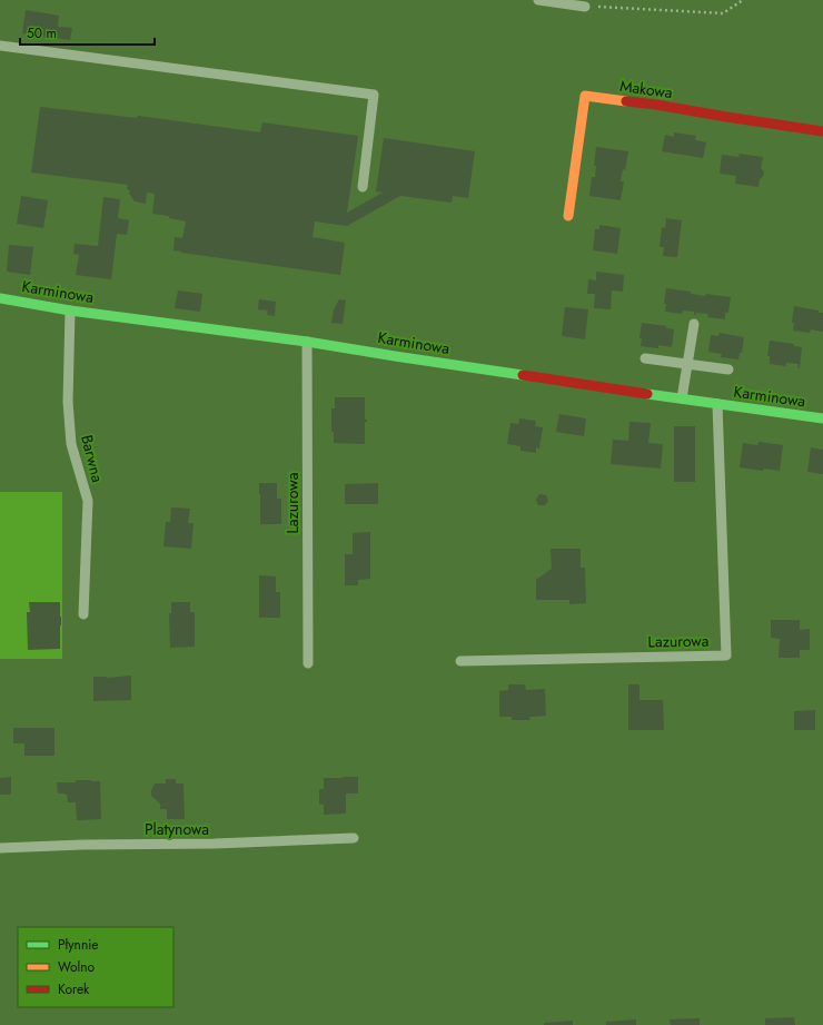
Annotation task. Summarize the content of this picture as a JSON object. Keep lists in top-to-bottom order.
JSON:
{
  "streets": {
    "street": ["Makowa", "Karminowa"],
    "lane": ["Barwna", "Lazurowa", "Platynowa"]
  },
  "crossings": [
    ["Karminowa", "Barwna"],
    ["Karminowa", "Lazurowa"]
  ],
  "legend": ["Płynnie", "Wolno", "Korek"],
  "scale_bar": "50 m"
}
